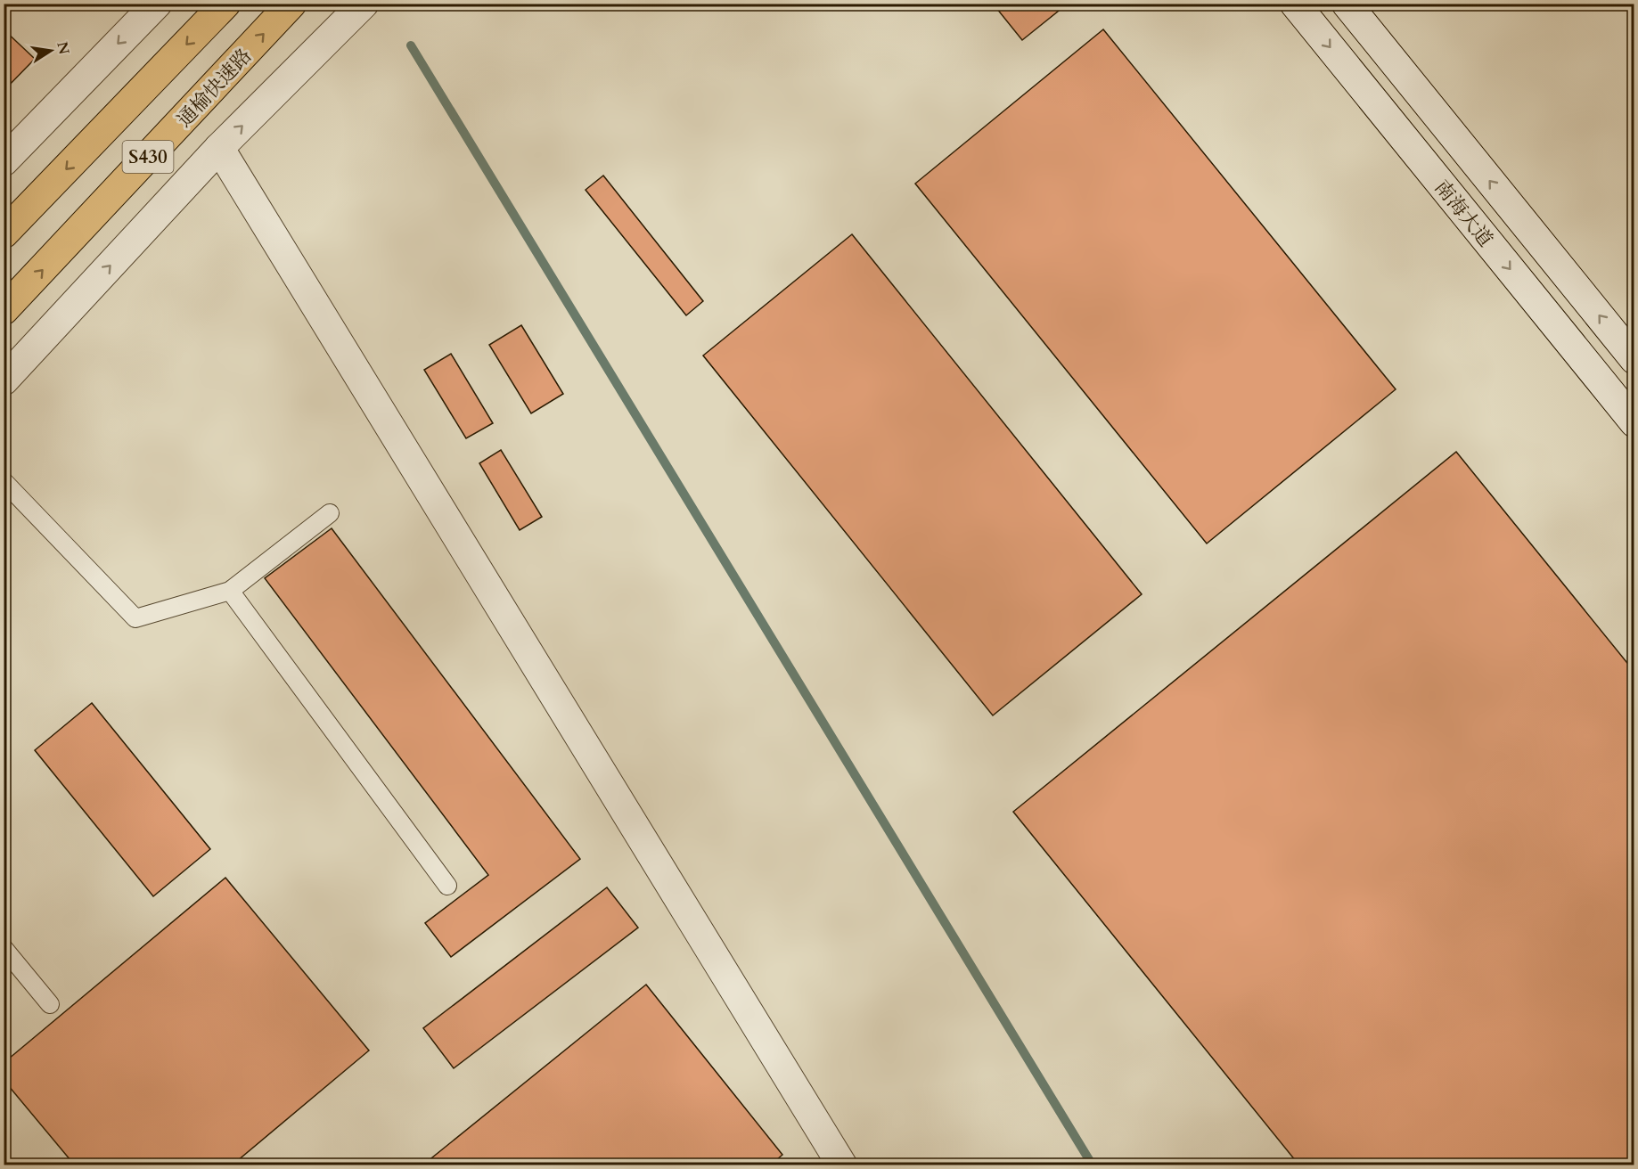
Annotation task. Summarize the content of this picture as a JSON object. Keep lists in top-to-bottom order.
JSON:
{
  "streets": {
    "highway": ["通榆快速路", "S430"],
    "street": ["南海大道"]
  },
  "north": "right"
}
